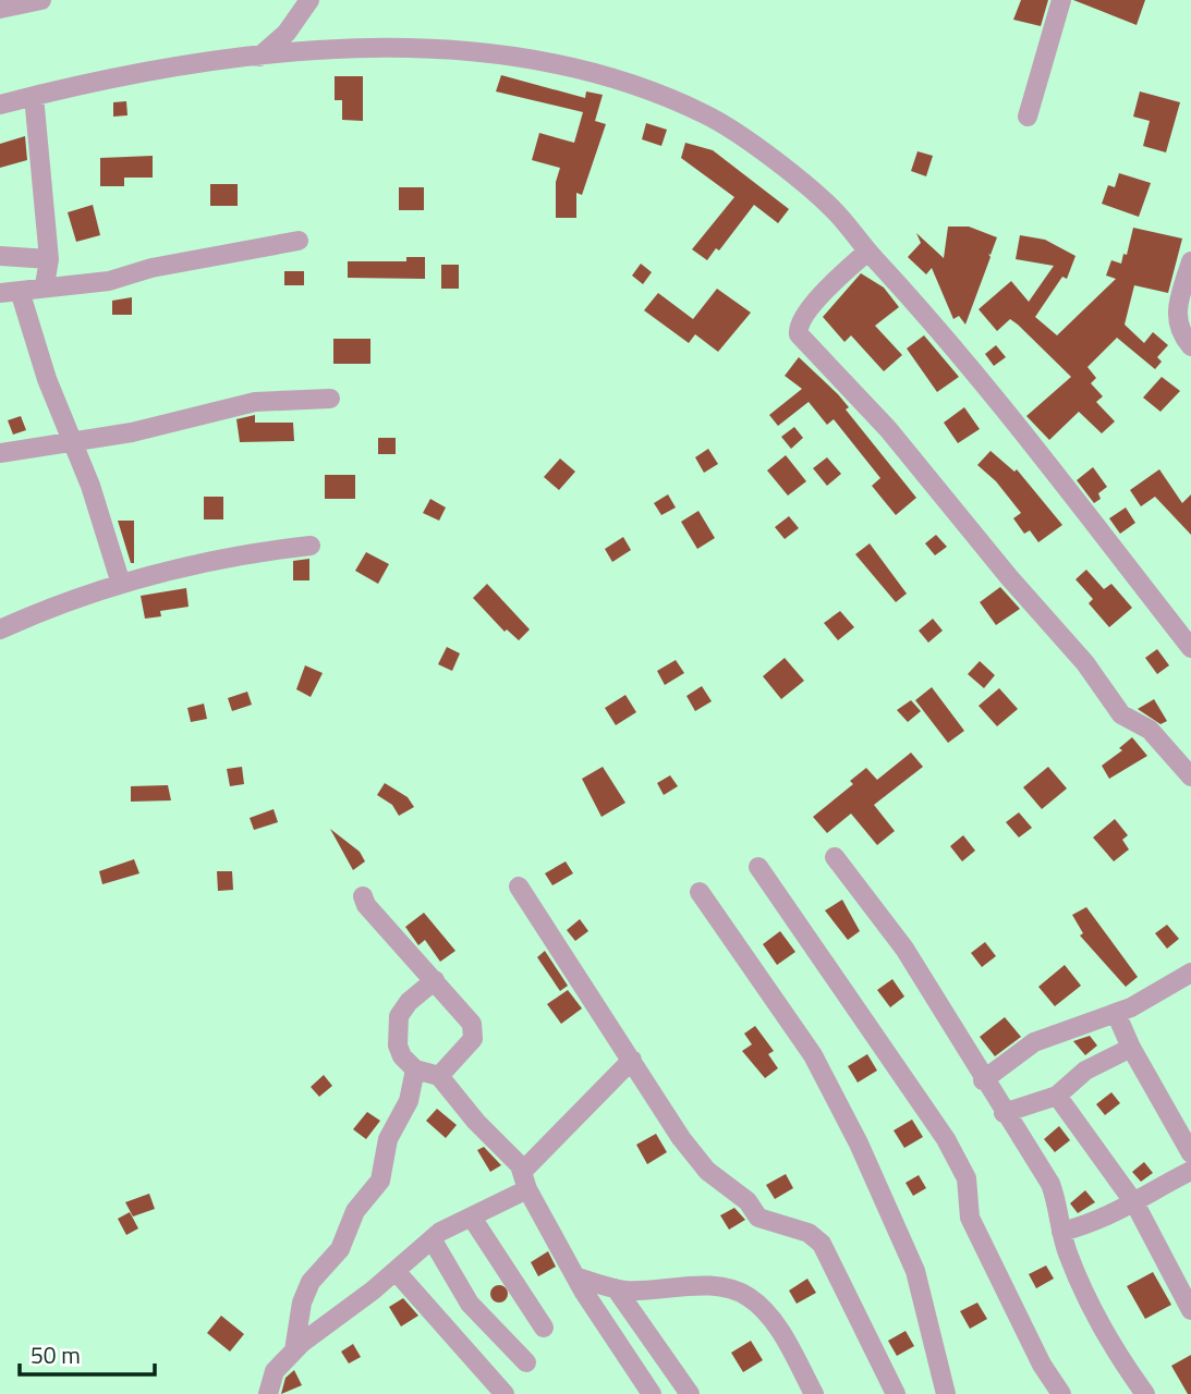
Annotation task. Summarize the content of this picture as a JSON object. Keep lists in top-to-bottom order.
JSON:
{
  "scale_bar": "50 m"
}
